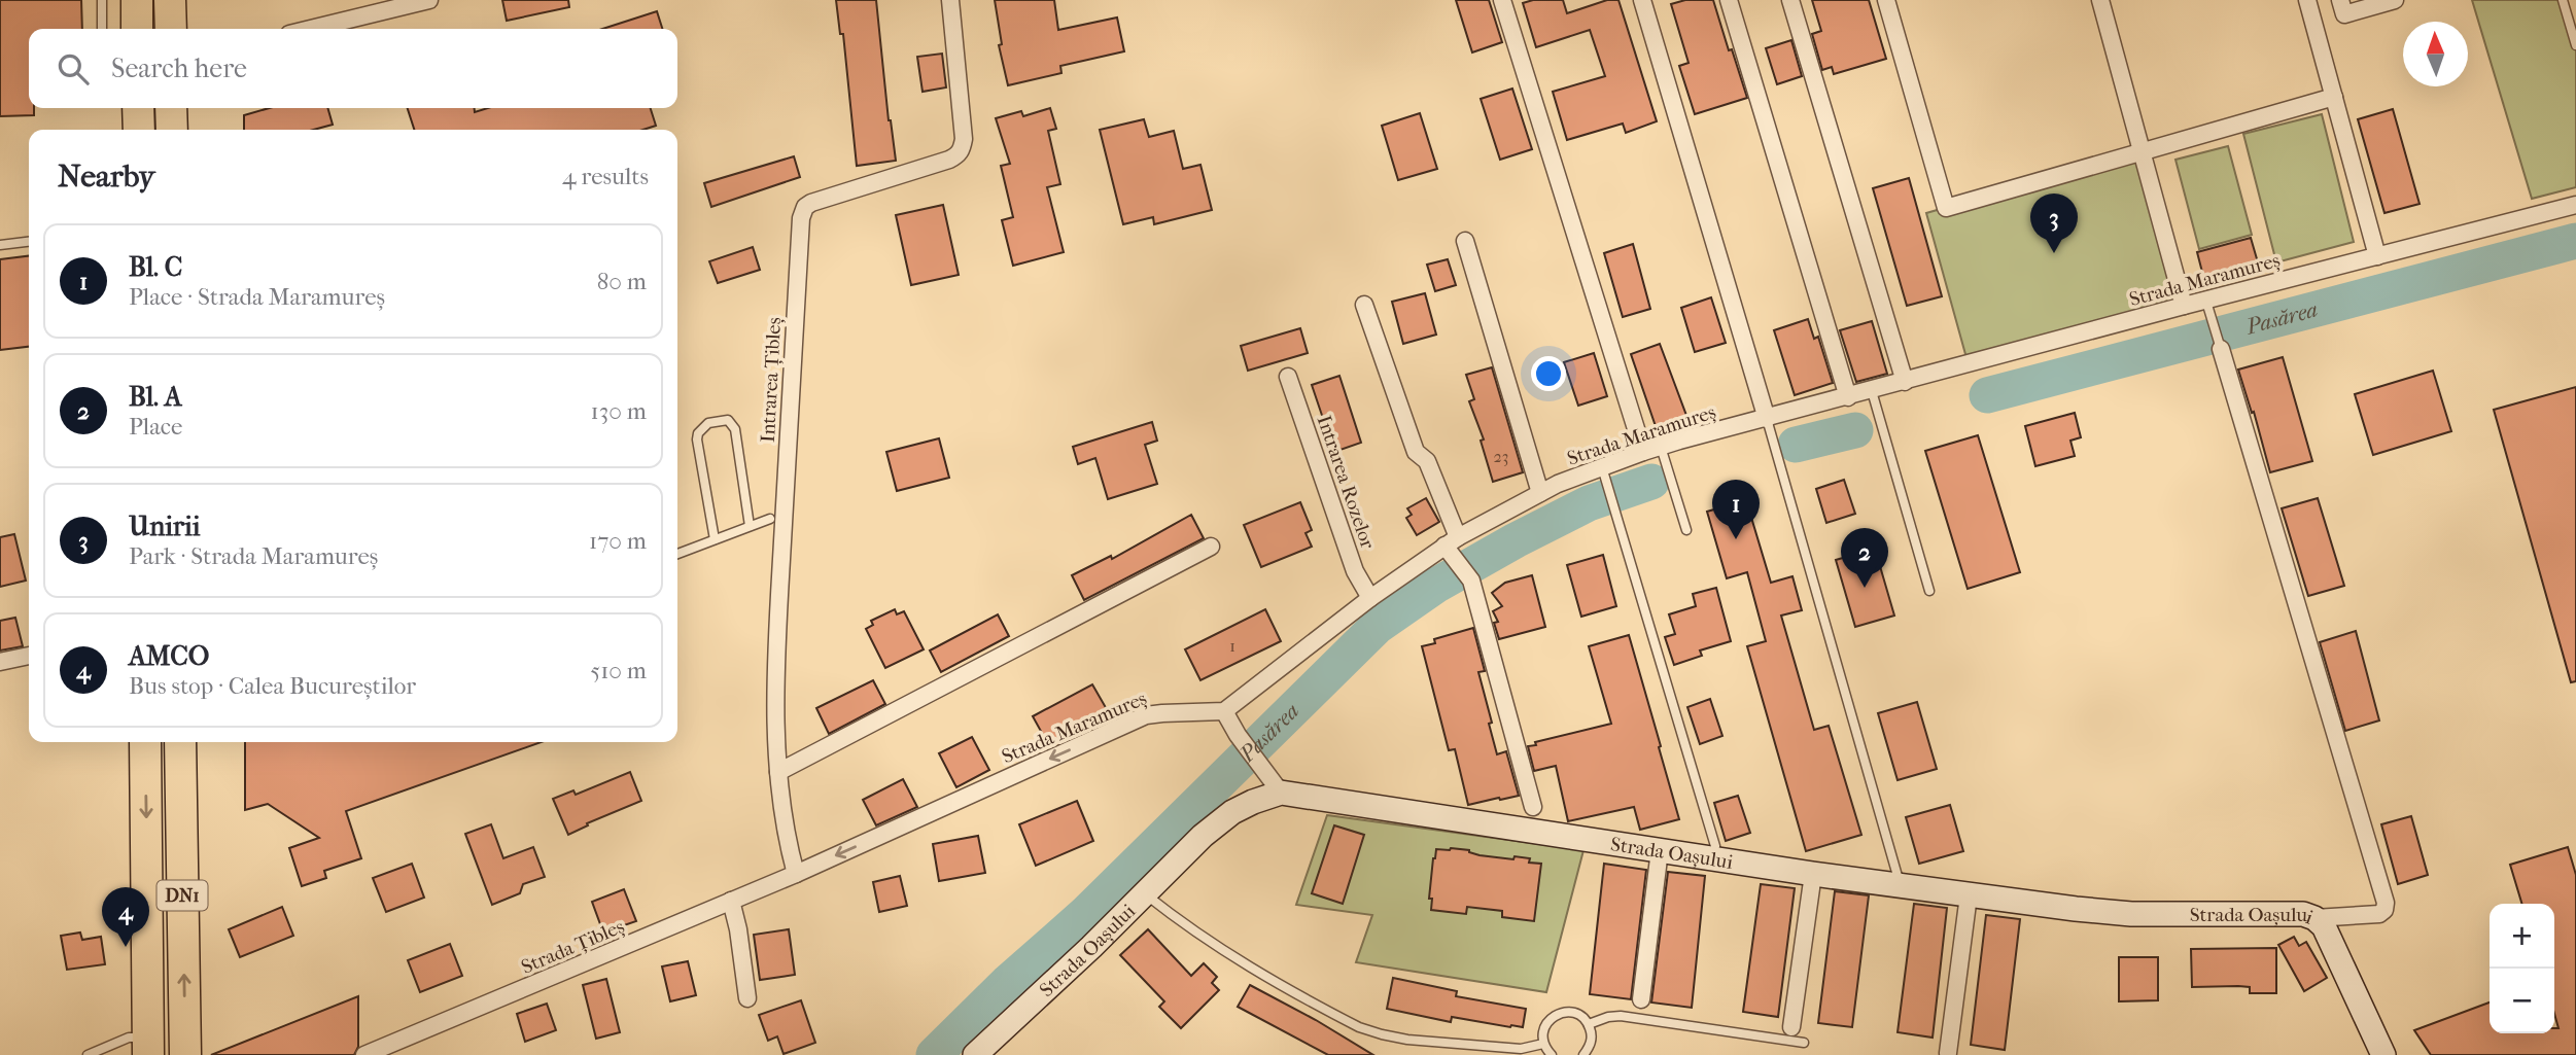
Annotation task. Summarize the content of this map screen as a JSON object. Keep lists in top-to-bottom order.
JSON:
{
  "streets": {
    "highway": ["DN1"],
    "street": [
      "Strada Maramureș",
      "Intrarea Țibleș",
      "Intrarea Rozelor",
      "Strada Oașului",
      "Strada Țibleș"
    ]
  },
  "crossings": [
    ["Strada Maramureș", "Intrarea Țibleș"],
    ["Strada Maramureș", "Intrarea Rozelor"],
    ["Strada Maramureș", "Strada Țibleș"],
    ["Intrarea Țibleș", "Strada Țibleș"]
  ],
  "water": ["Pasărea"],
  "house_numbers": ["23", "1"],
  "north": "top",
  "page": {
    "search": "Search here",
    "heading": ["Nearby", "4 results"],
    "pins": [
      "3",
      "1",
      "2",
      "4"
    ],
    "list": [
      {
        "mark": "1",
        "name": "Bl. C",
        "note": "Place · Strada Maramureș",
        "value": "80 m"
      },
      {
        "mark": "2",
        "name": "Bl. A",
        "note": "Place",
        "value": "130 m"
      },
      {
        "mark": "3",
        "name": "Unirii",
        "note": "Park · Strada Maramureș",
        "value": "170 m"
      },
      {
        "mark": "4",
        "name": "AMCO",
        "note": "Bus stop · Calea Bucureștilor",
        "value": "510 m"
      }
    ],
    "map_buttons": ["+", "−"]
  }
}
